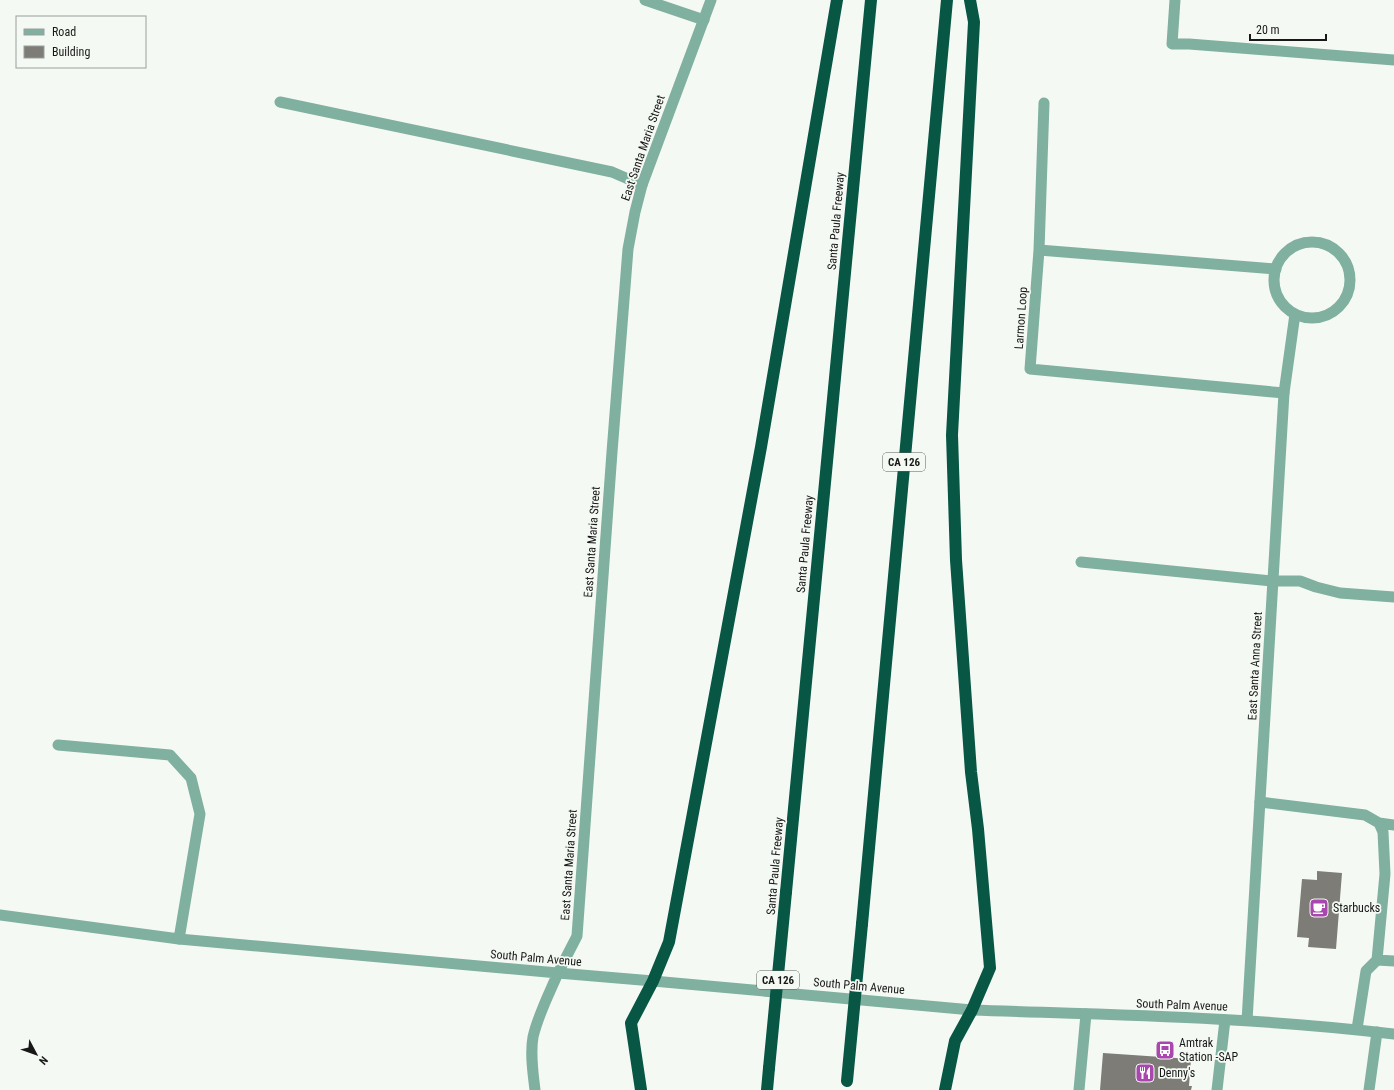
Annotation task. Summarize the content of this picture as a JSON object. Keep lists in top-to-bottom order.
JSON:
{
  "streets": {
    "highway": ["Santa Paula Freeway", "CA 126"],
    "street": [
      "East Santa Maria Street",
      "Larmon Loop",
      "East Santa Anna Street",
      "South Palm Avenue"
    ]
  },
  "crossings": [
    ["East Santa Maria Street", "South Palm Avenue"],
    ["Larmon Loop", "East Santa Anna Street"],
    ["East Santa Anna Street", "South Palm Avenue"]
  ],
  "places": {
    "cafe": ["Starbucks"],
    "bus stop": ["Amtrak Station -SAP"],
    "restaurant": ["Denny's"]
  },
  "legend": ["Road", "Building"],
  "scale_bar": "20 m",
  "north": "bottom right"
}
